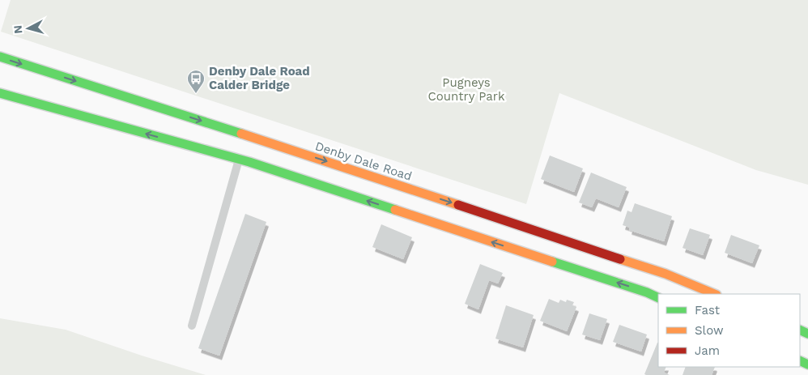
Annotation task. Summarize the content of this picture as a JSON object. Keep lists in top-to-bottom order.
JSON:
{
  "streets": {
    "main road": ["Denby Dale Road"]
  },
  "parks": ["Pugneys Country Park"],
  "places": {
    "bus stop": ["Denby Dale Road Calder Bridge"]
  },
  "legend": ["Fast", "Slow", "Jam"],
  "north": "left"
}
